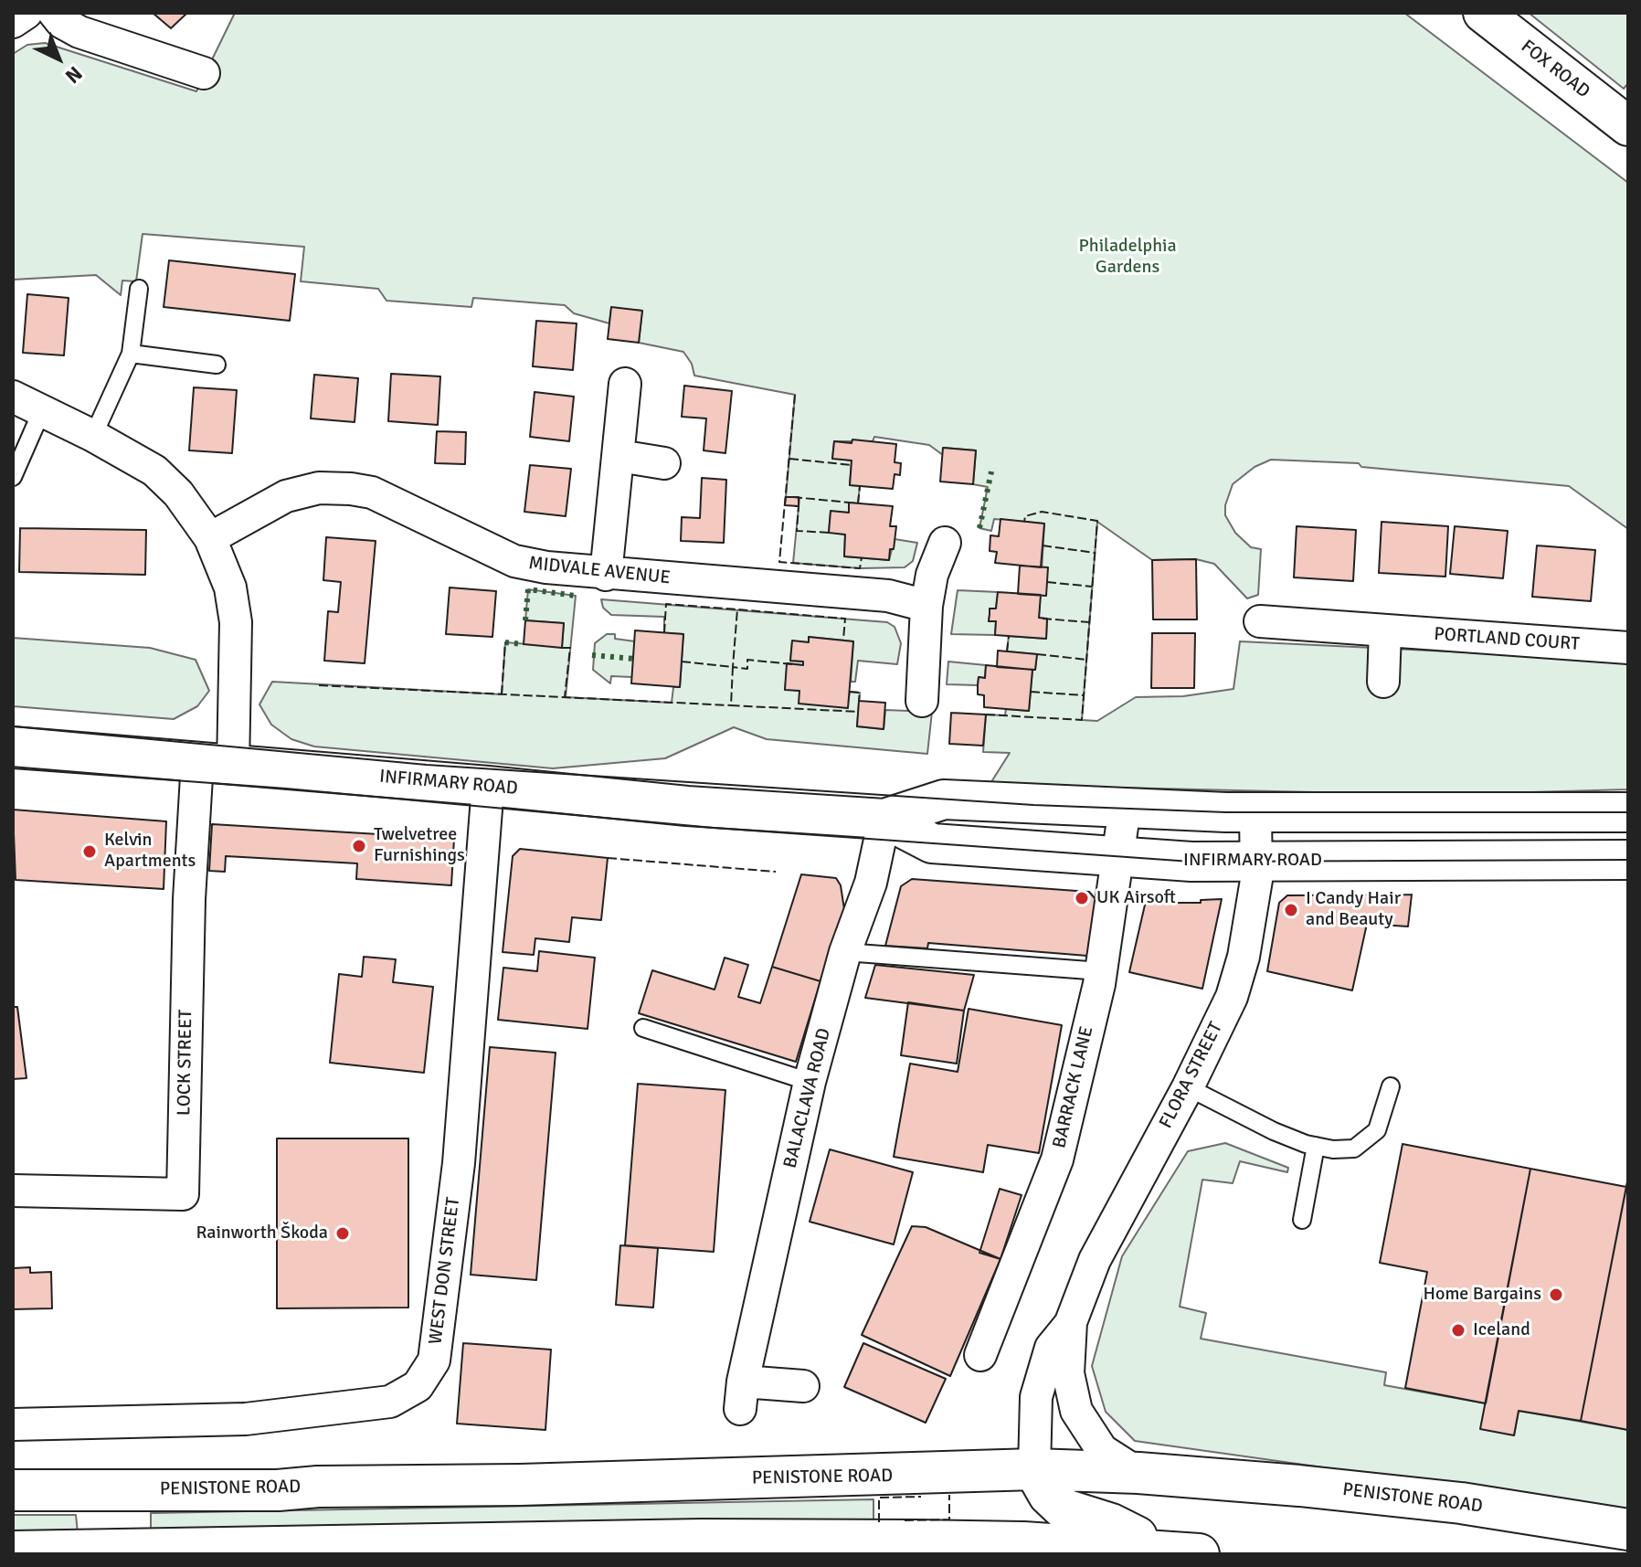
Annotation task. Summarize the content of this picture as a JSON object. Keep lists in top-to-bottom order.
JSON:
{
  "streets": {
    "highway": ["PENISTONE ROAD"],
    "street": [
      "FOX ROAD",
      "MIDVALE AVENUE",
      "PORTLAND COURT",
      "INFIRMARY ROAD",
      "LOCK STREET",
      "FLORA STREET",
      "BARRACK LANE",
      "BALACLAVA ROAD",
      "WEST DON STREET"
    ]
  },
  "crossings": [
    ["INFIRMARY ROAD", "LOCK STREET"],
    ["INFIRMARY ROAD", "FLORA STREET"],
    ["INFIRMARY ROAD", "BARRACK LANE"],
    ["INFIRMARY ROAD", "BALACLAVA ROAD"],
    ["INFIRMARY ROAD", "WEST DON STREET"],
    ["FLORA STREET", "PENISTONE ROAD"]
  ],
  "parks": ["Philadelphia Gardens"],
  "places": [
    "Twelvetree Furnishings",
    "Kelvin Apartments",
    "UK Airsoft",
    "I Candy Hair and Beauty",
    "Rainworth Škoda",
    "Home Bargains",
    "Iceland"
  ],
  "north": "bottom right"
}
